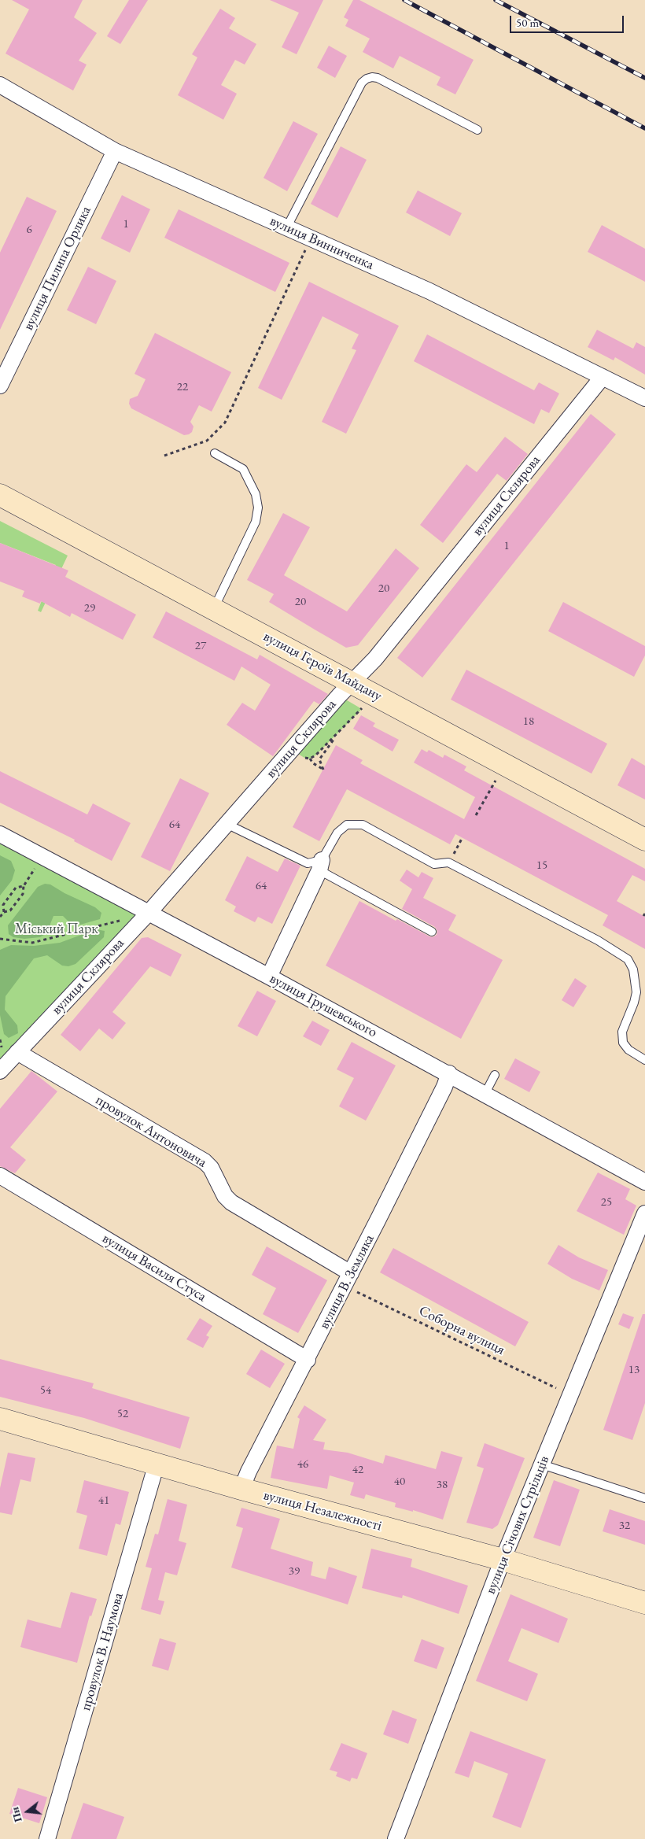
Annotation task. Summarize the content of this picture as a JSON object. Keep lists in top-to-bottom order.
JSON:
{
  "streets": {
    "street": [
      "вулиця Винниченка",
      "вулиця Пилипа Орлика",
      "вулиця Склярова",
      "вулиця Героїв Майдану",
      "вулиця Грушевського",
      "провулок Антоновича",
      "вулиця Василя Стуса",
      "вулиця В. Земляка",
      "вулиця Незалежності",
      "вулиця Січових Стрільців",
      "провулок В. Наумова"
    ],
    "path": ["Соборна вулиця"]
  },
  "crossings": [
    ["вулиця Винниченка", "вулиця Пилипа Орлика"],
    ["вулиця Винниченка", "вулиця Склярова"],
    ["вулиця Склярова", "вулиця Героїв Майдану"],
    ["вулиця Склярова", "вулиця Грушевського"],
    ["вулиця Склярова", "провулок Антоновича"],
    ["вулиця Грушевського", "вулиця В. Земляка"],
    ["провулок Антоновича", "вулиця В. Земляка"],
    ["провулок Антоновича", "Соборна вулиця"],
    ["вулиця Василя Стуса", "вулиця В. Земляка"],
    ["вулиця В. Земляка", "Соборна вулиця"],
    ["вулиця В. Земляка", "вулиця Незалежності"],
    ["Соборна вулиця", "вулиця Січових Стрільців"],
    ["вулиця Незалежності", "вулиця Січових Стрільців"],
    ["вулиця Незалежності", "провулок В. Наумова"]
  ],
  "parks": ["Міський Парк"],
  "house_numbers": [
    "1",
    "6",
    "22",
    "1",
    "20",
    "20",
    "29",
    "27",
    "18",
    "64",
    "15",
    "64",
    "25",
    "13",
    "54",
    "52",
    "46",
    "42",
    "40",
    "38",
    "41",
    "32",
    "39"
  ],
  "scale_bar": "50 m",
  "north": "left"
}
